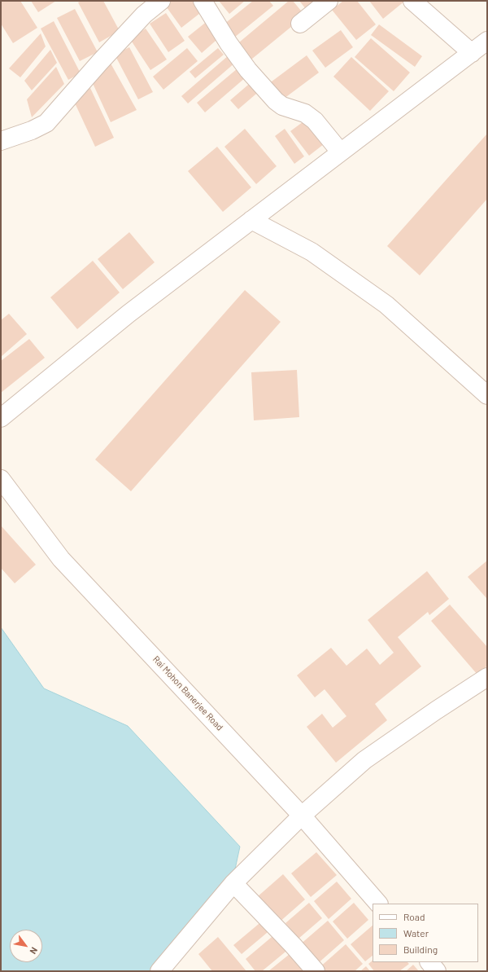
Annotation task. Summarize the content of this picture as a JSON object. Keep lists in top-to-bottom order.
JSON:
{
  "streets": {
    "street": ["Rai Mohon Banerjee Road"]
  },
  "legend": ["Road", "Water", "Building"],
  "north": "bottom right"
}
